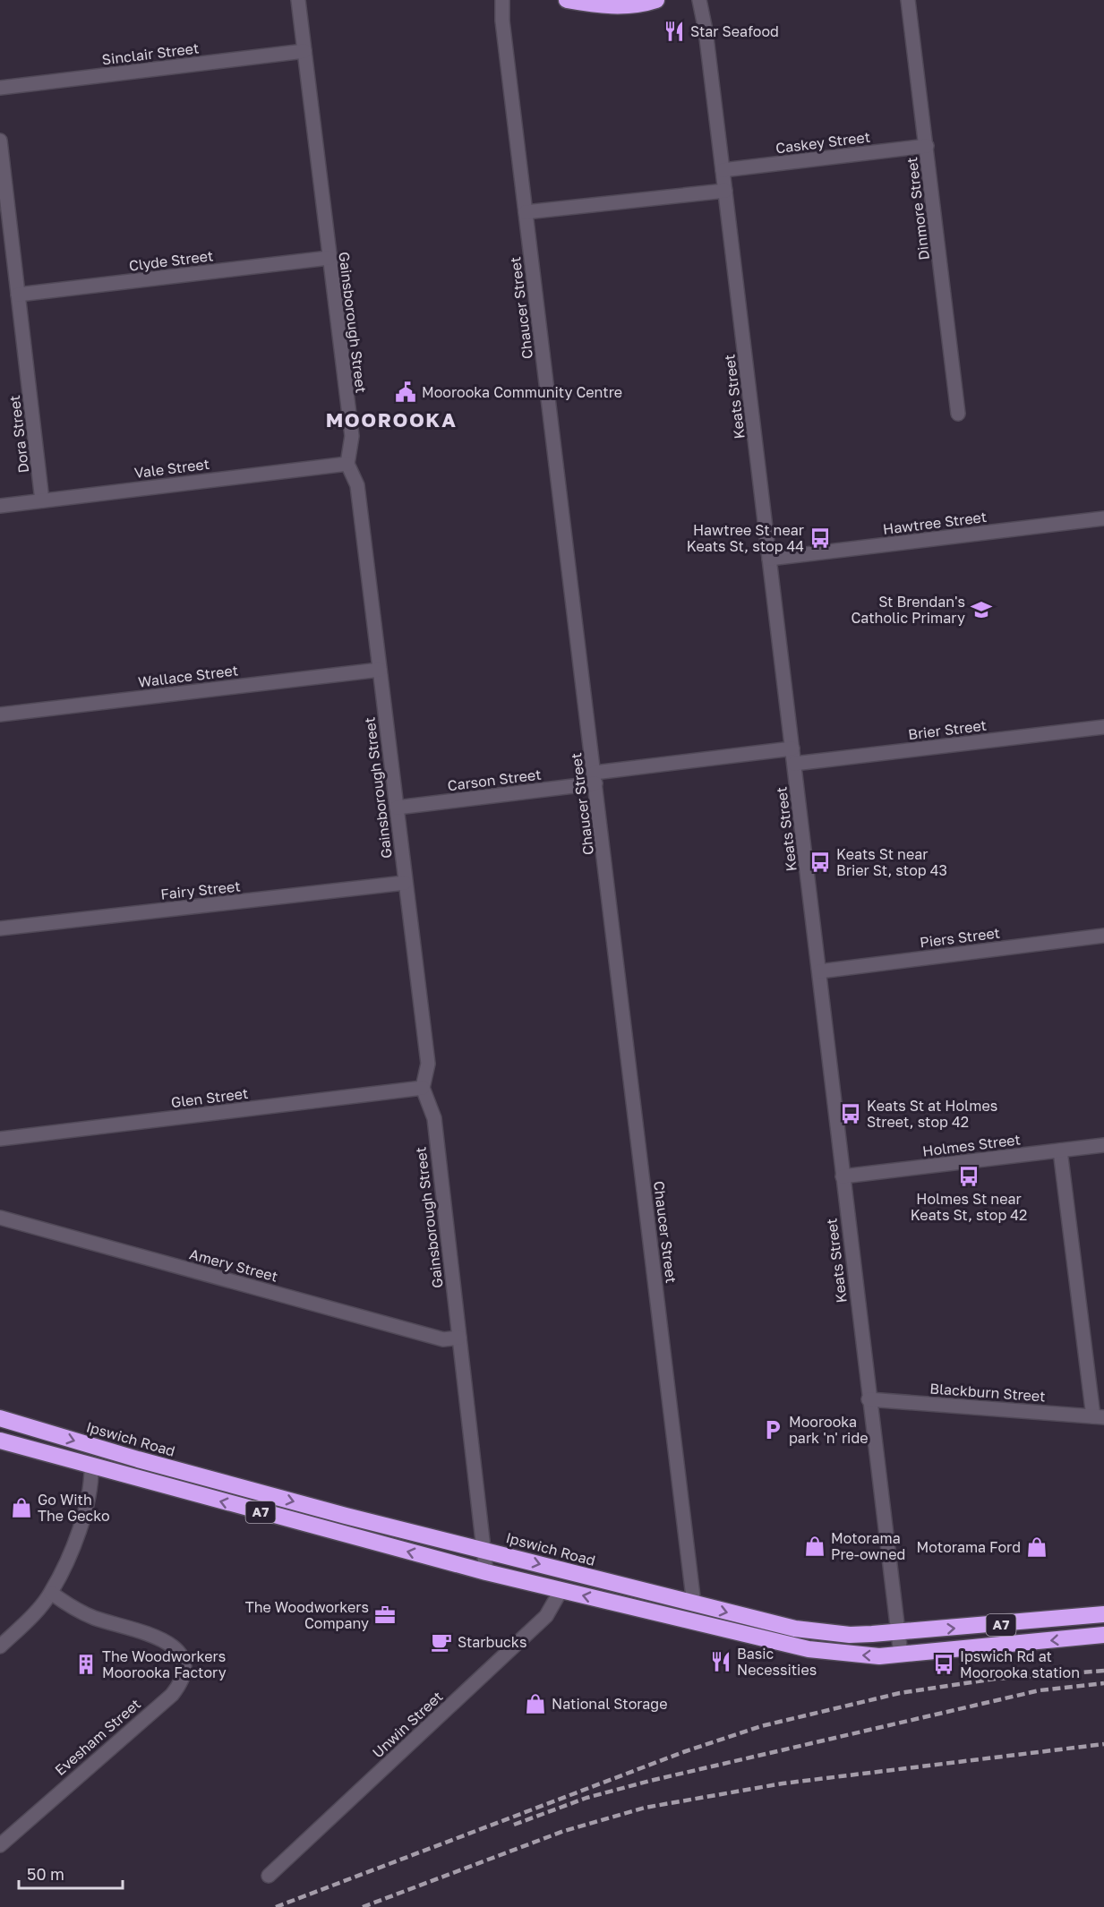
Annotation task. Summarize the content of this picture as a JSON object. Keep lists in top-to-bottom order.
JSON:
{
  "streets": {
    "highway": ["Ipswich Road", "A7"],
    "street": [
      "Sinclair Street",
      "Caskey Street",
      "Dinmore Street",
      "Clyde Street",
      "Chaucer Street",
      "Gainsborough Street",
      "Keats Street",
      "Dora Street",
      "Vale Street",
      "Hawtree Street",
      "Wallace Street",
      "Brier Street",
      "Carson Street",
      "Fairy Street",
      "Piers Street",
      "Glen Street",
      "Holmes Street",
      "Amery Street",
      "Blackburn Street",
      "Unwin Street",
      "Evesham Street"
    ]
  },
  "crossings": [
    ["Sinclair Street", "Gainsborough Street"],
    ["Caskey Street", "Dinmore Street"],
    ["Caskey Street", "Keats Street"],
    ["Clyde Street", "Gainsborough Street"],
    ["Clyde Street", "Dora Street"],
    ["Chaucer Street", "Carson Street"],
    ["Chaucer Street", "Ipswich Road"],
    ["Gainsborough Street", "Vale Street"],
    ["Gainsborough Street", "Wallace Street"],
    ["Gainsborough Street", "Carson Street"],
    ["Gainsborough Street", "Fairy Street"],
    ["Gainsborough Street", "Glen Street"],
    ["Gainsborough Street", "Amery Street"],
    ["Gainsborough Street", "Ipswich Road"],
    ["Gainsborough Street", "A7"],
    ["Keats Street", "Hawtree Street"],
    ["Keats Street", "Brier Street"],
    ["Keats Street", "Carson Street"],
    ["Keats Street", "Piers Street"],
    ["Keats Street", "Holmes Street"],
    ["Keats Street", "Blackburn Street"],
    ["Keats Street", "Ipswich Road"],
    ["Keats Street", "A7"],
    ["Dora Street", "Vale Street"],
    ["A7", "Unwin Street"]
  ],
  "districts": ["MOOROOKA"],
  "places": {
    "restaurant": ["Star Seafood", "Basic Necessities"],
    "public building": ["Moorooka Community Centre"],
    "bus stop": [
      "Hawtree St near Keats St, stop 44",
      "Keats St near Brier St, stop 43",
      "Keats St at Holmes Street, stop 42",
      "Holmes St near Keats St, stop 42",
      "Ipswich Rd at Moorooka station"
    ],
    "school or university": ["St Brendan's Catholic Primary"],
    "parking": ["Moorooka park 'n' ride"],
    "shop": [
      "Go With The Gecko",
      "Motorama Pre-owned",
      "Motorama Ford",
      "National Storage"
    ],
    "office": ["The Woodworkers Company"],
    "cafe": ["Starbucks"],
    "building": ["The Woodworkers Moorooka Factory"]
  },
  "scale_bar": "50 m"
}
